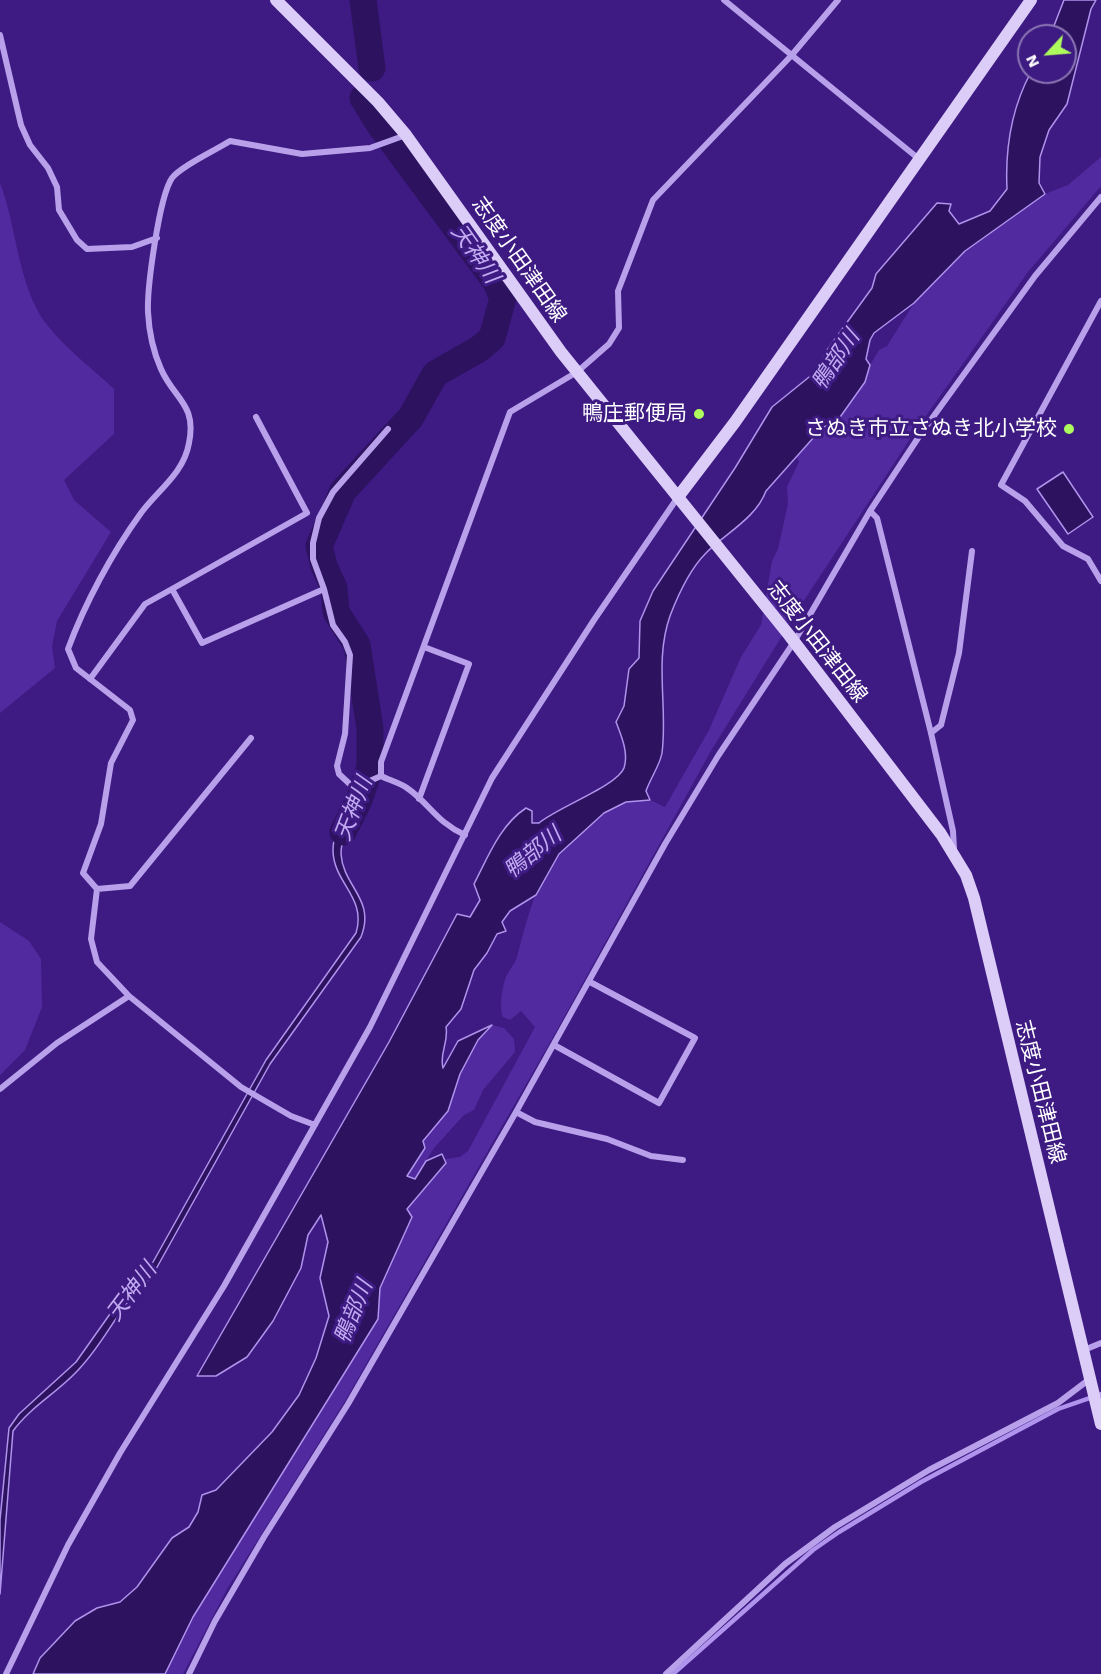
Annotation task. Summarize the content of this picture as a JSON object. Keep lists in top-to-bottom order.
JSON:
{
  "streets": {
    "main road": ["志度小田津田線"]
  },
  "water": ["天神川", "鴨部川"],
  "places": ["鴨庄郵便局", "さぬき市立さぬき北小学校"],
  "north": "bottom left"
}
